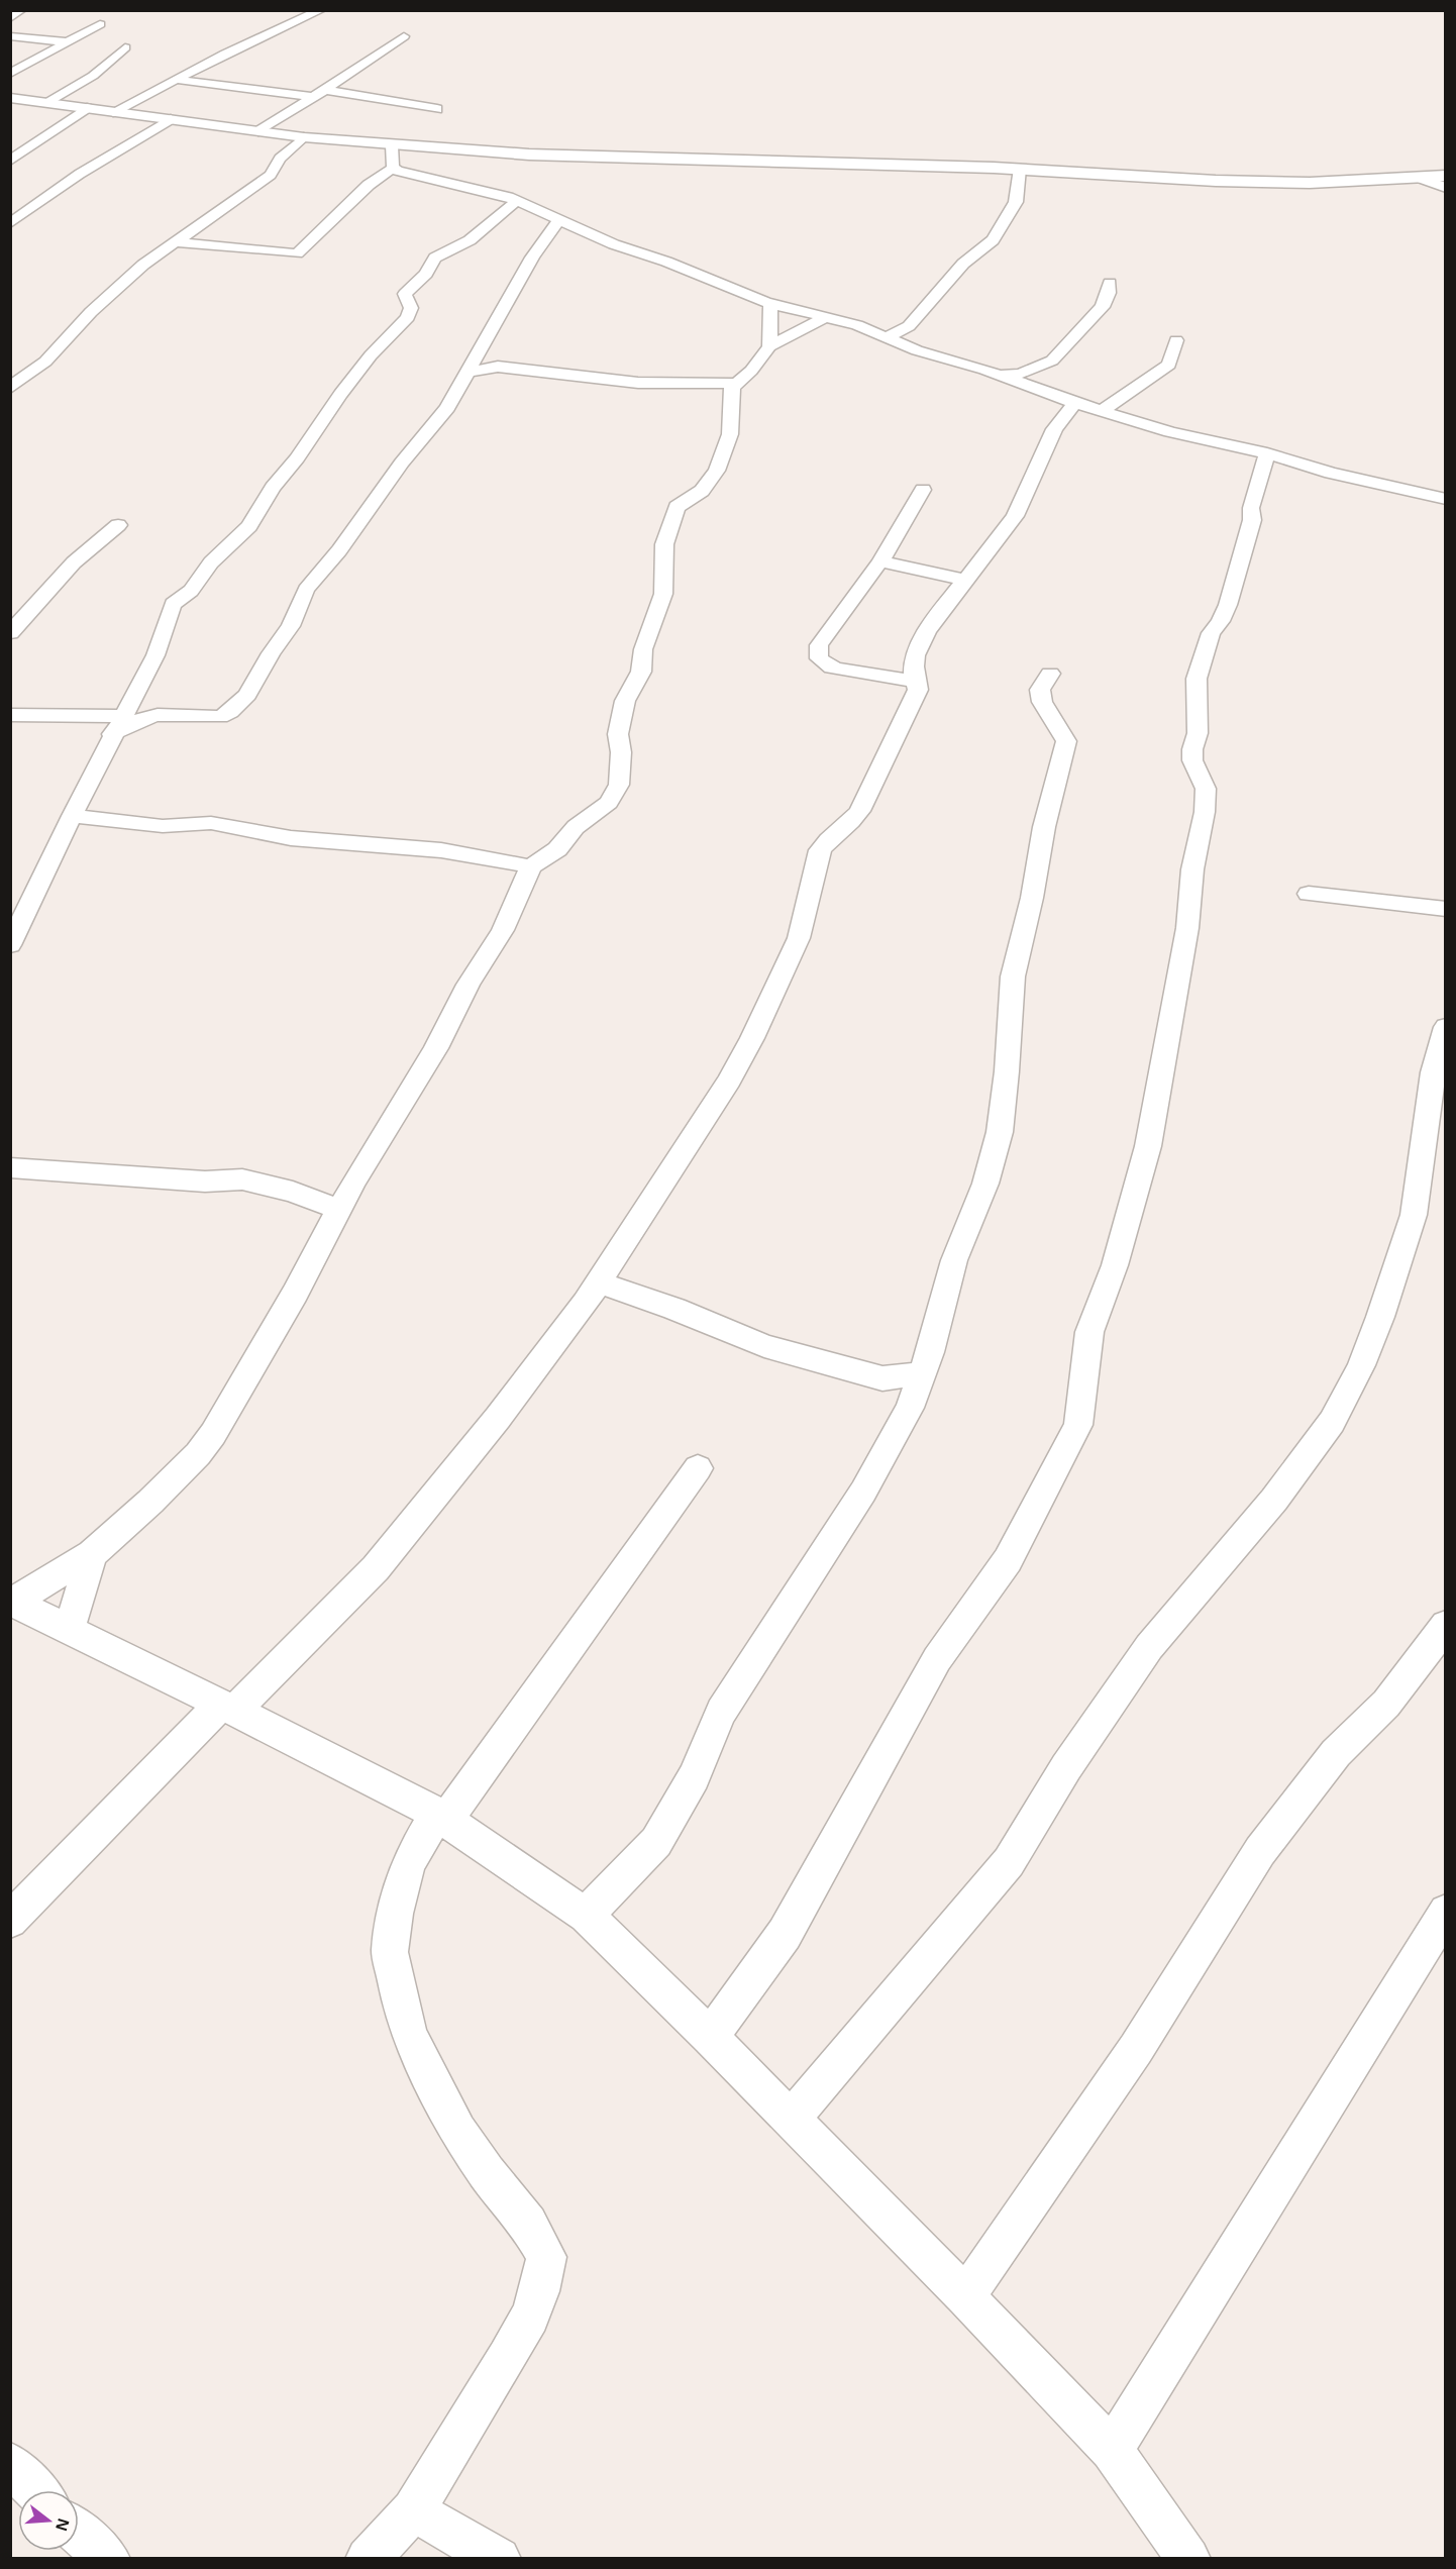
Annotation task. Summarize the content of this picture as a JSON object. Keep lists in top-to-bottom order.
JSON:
{
  "north": "right"
}
